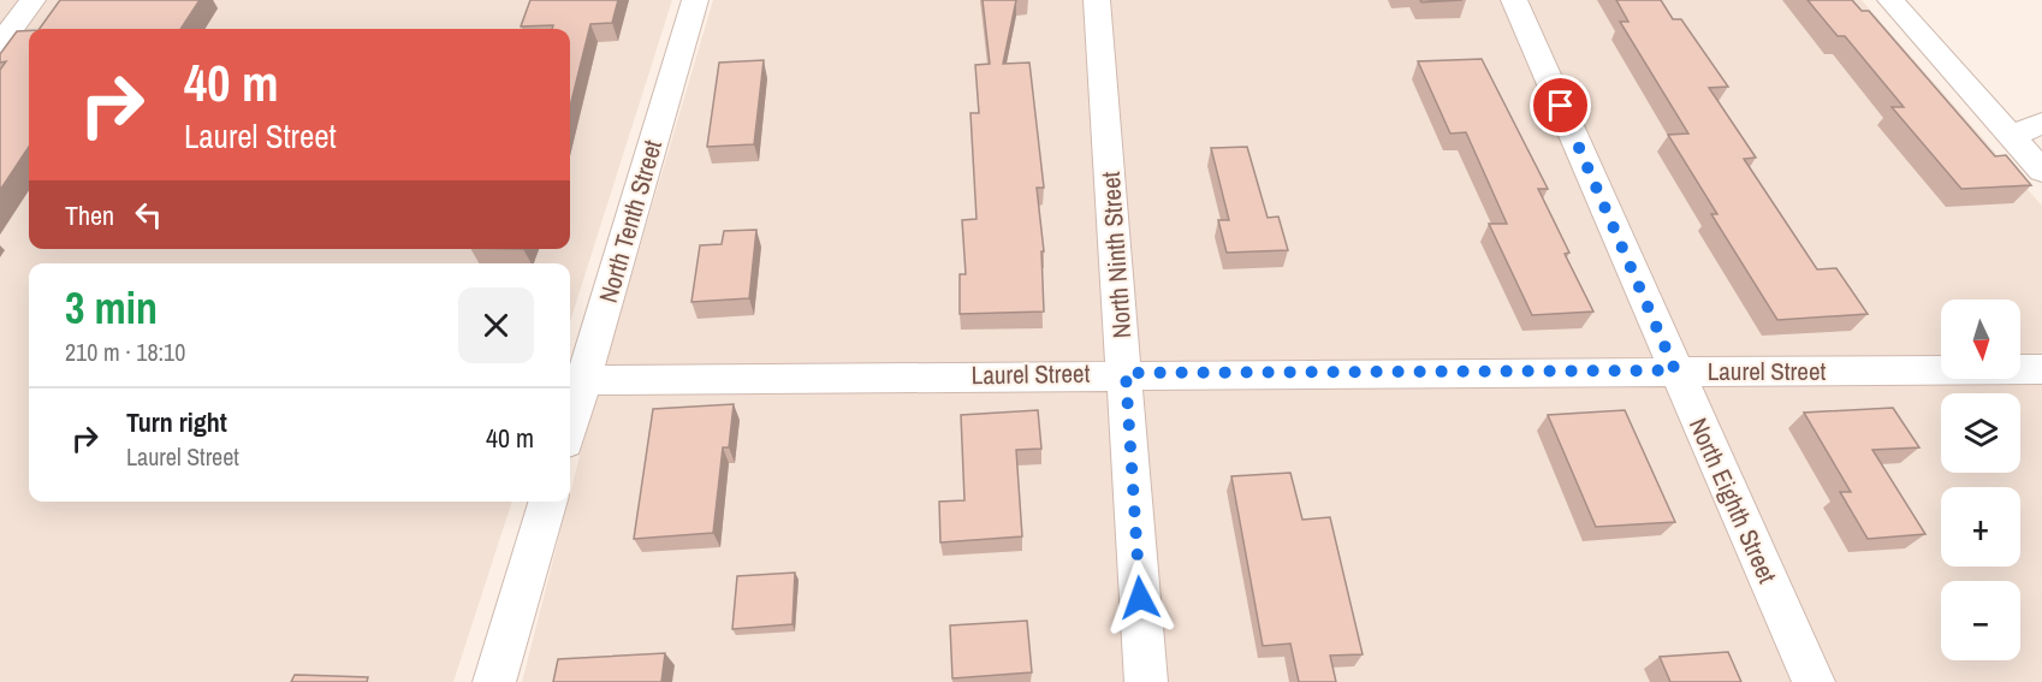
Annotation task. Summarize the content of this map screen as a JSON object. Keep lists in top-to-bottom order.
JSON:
{
  "streets": {
    "street": [
      "North Tenth Street",
      "North Ninth Street",
      "Laurel Street",
      "North Eighth Street"
    ]
  },
  "crossings": [
    ["North Tenth Street", "Laurel Street"],
    ["North Ninth Street", "Laurel Street"],
    ["Laurel Street", "North Eighth Street"]
  ],
  "north": "bottom",
  "page": {
    "turn": ["40 m", "Laurel Street"],
    "then": "Then",
    "heading": ["3 min", "210 m · 18:10"],
    "map_buttons": ["+", "−"],
    "list": [
      {
        "name": "Turn right",
        "note": "Laurel Street",
        "value": "40 m"
      }
    ]
  }
}
